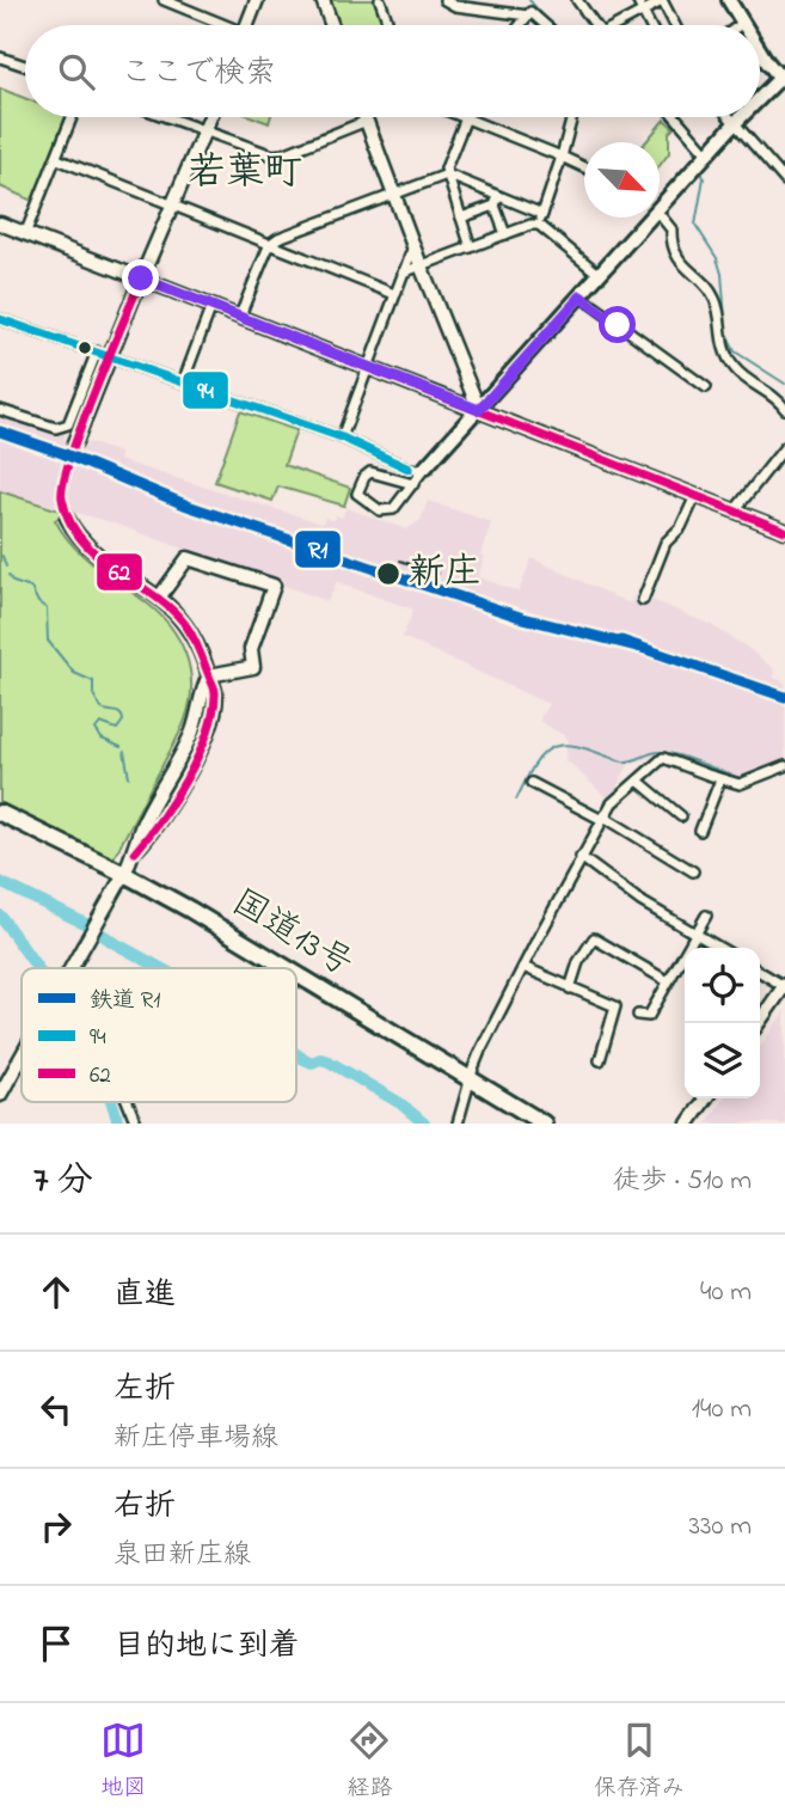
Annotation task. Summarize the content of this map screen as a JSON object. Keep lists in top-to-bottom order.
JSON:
{
  "streets": {
    "highway": ["国道13号"]
  },
  "districts": ["若葉町"],
  "places": ["新庄"],
  "lines": ["transit line 62", "transit line 94", "rail line R1"],
  "legend": ["鉄道 R1", "94", "62"],
  "north": "bottom right",
  "page": {
    "search": "ここで検索",
    "heading": ["7 分", "徒歩 · 510 m"],
    "list": [
      ["直進", "40 m"],
      ["左折", "新庄停車場線", "140 m"],
      ["右折", "泉田新庄線", "330 m"],
      "目的地に到着"
    ],
    "nav": ["地図", "経路", "保存済み"]
  }
}
